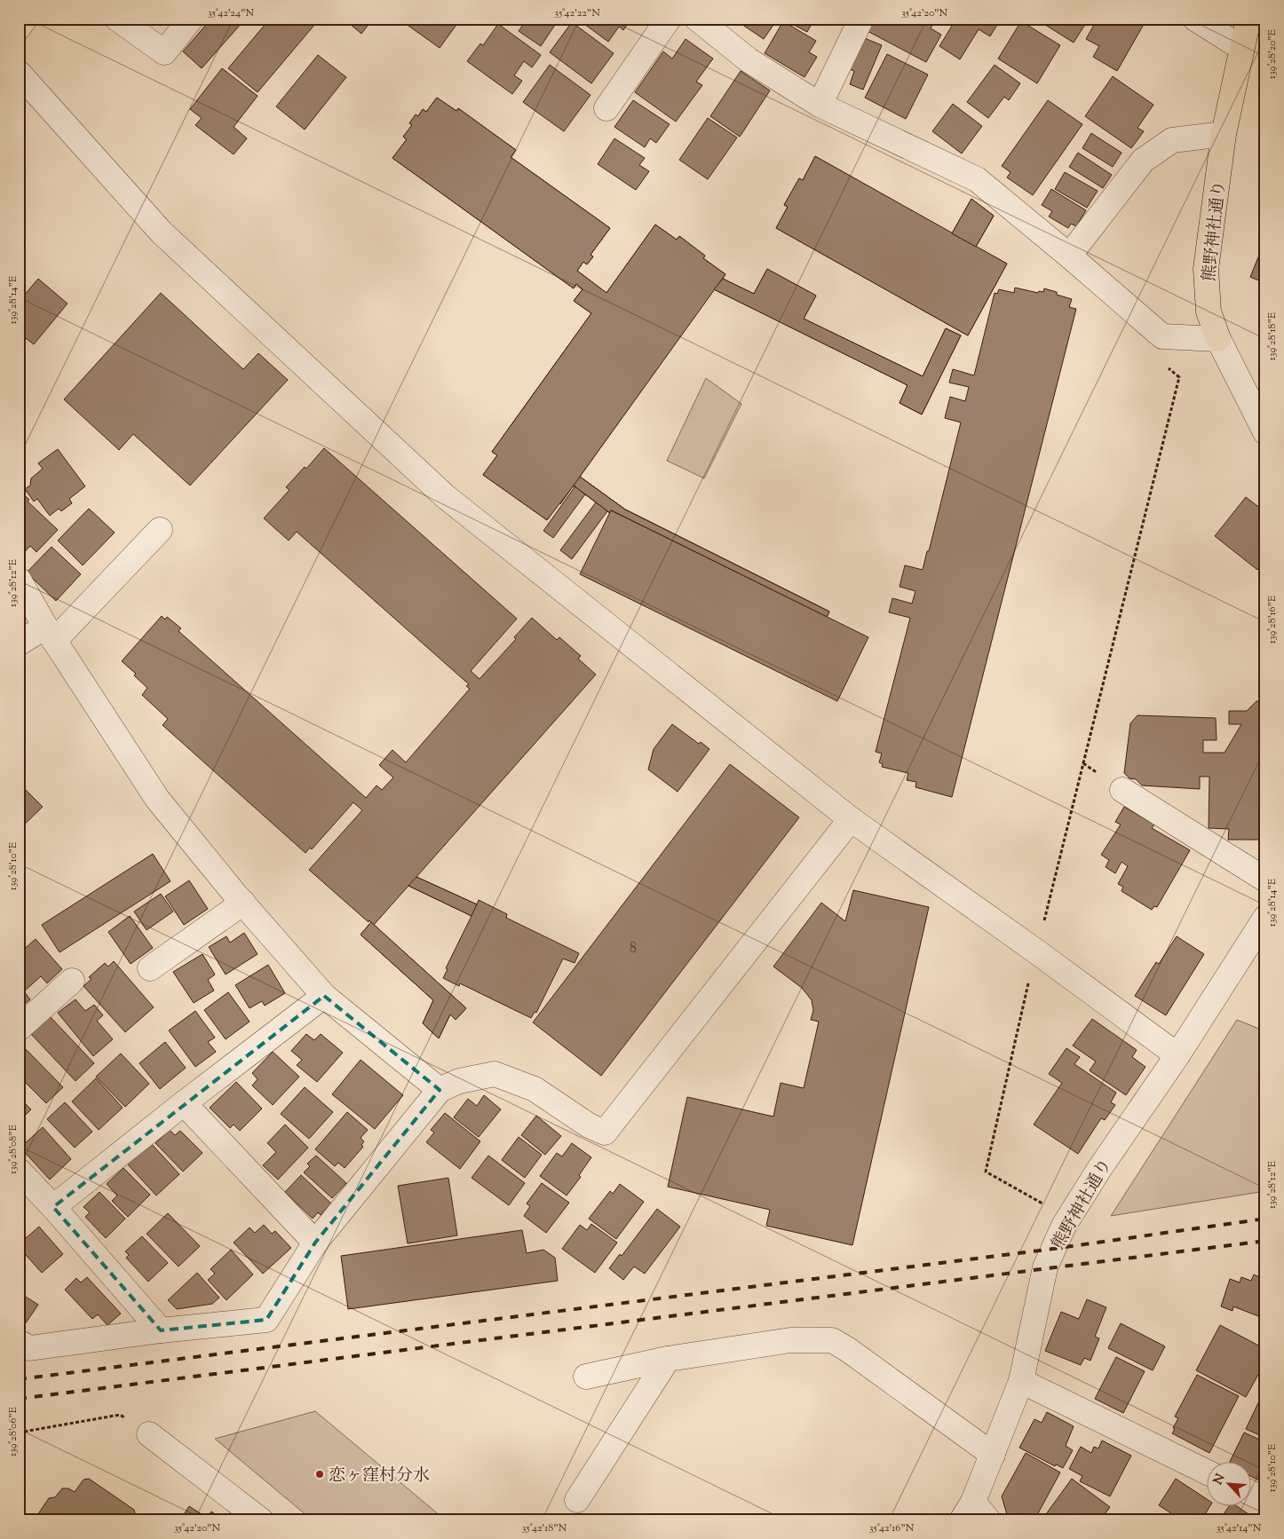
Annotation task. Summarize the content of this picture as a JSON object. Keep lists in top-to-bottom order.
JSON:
{
  "streets": {
    "main road": ["熊野神社通り"]
  },
  "places": ["恋ヶ窪村分水"],
  "house_numbers": ["8"],
  "north": "top left",
  "coordinates": [
    "35°42'24\"N",
    "35°42'22\"N",
    "35°42'20\"N",
    "139°28'20\"E",
    "139°28'14\"E",
    "139°28'18\"E",
    "139°28'12\"E",
    "139°28'16\"E",
    "139°28'10\"E",
    "139°28'08\"E",
    "139°28'06\"E",
    "35°42'18\"N",
    "35°42'16\"N",
    "35°42'14\"N"
  ]
}
